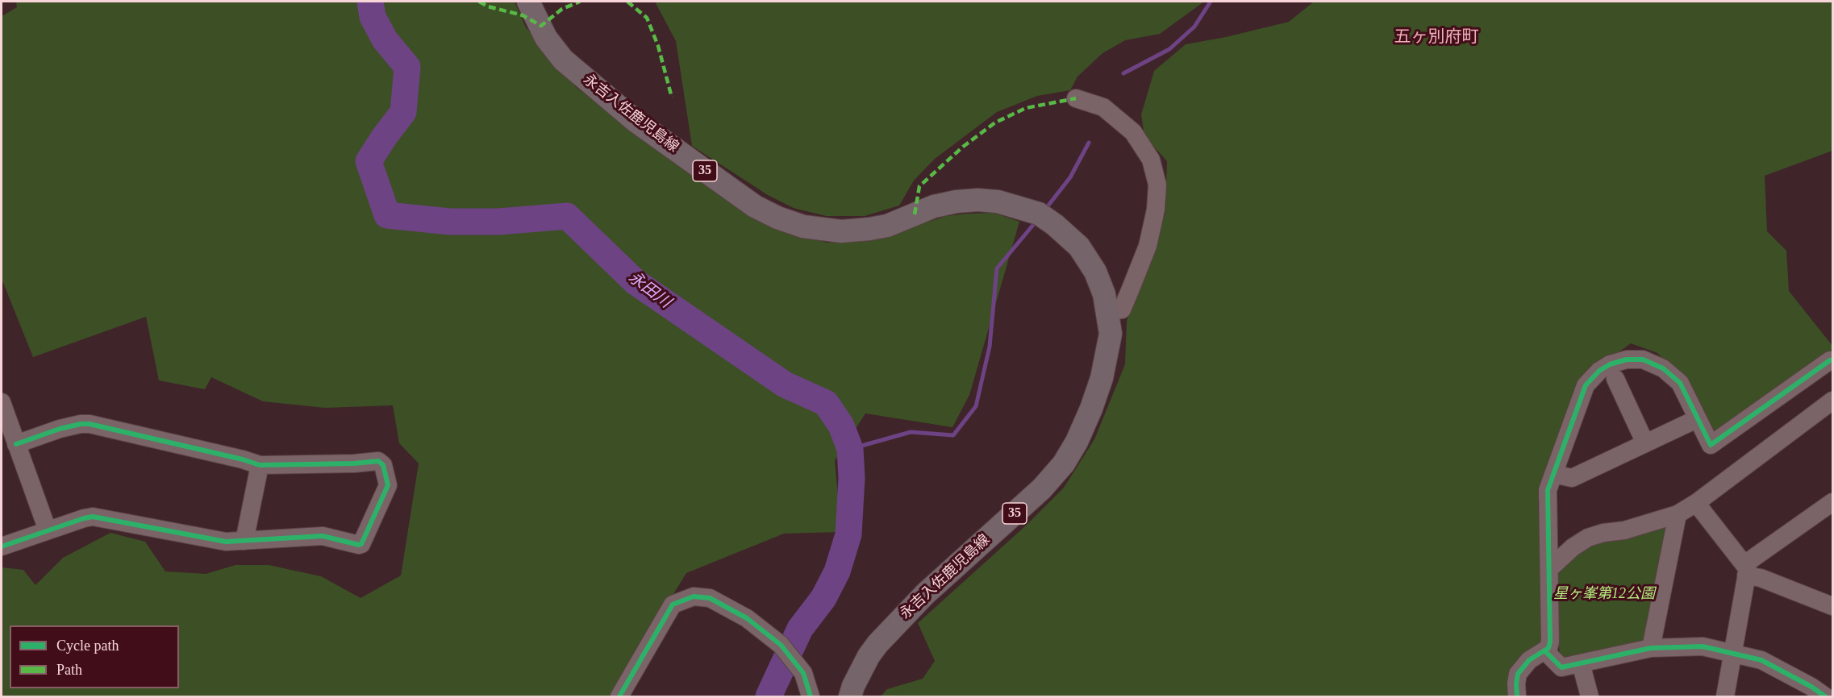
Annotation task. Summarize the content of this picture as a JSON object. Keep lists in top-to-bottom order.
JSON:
{
  "streets": {
    "main road": ["永吉入佐鹿児島線", "35"]
  },
  "districts": ["五ヶ別府町"],
  "water": ["永田川"],
  "parks": ["星ヶ峯第12公園"],
  "legend": ["Cycle path", "Path"]
}
